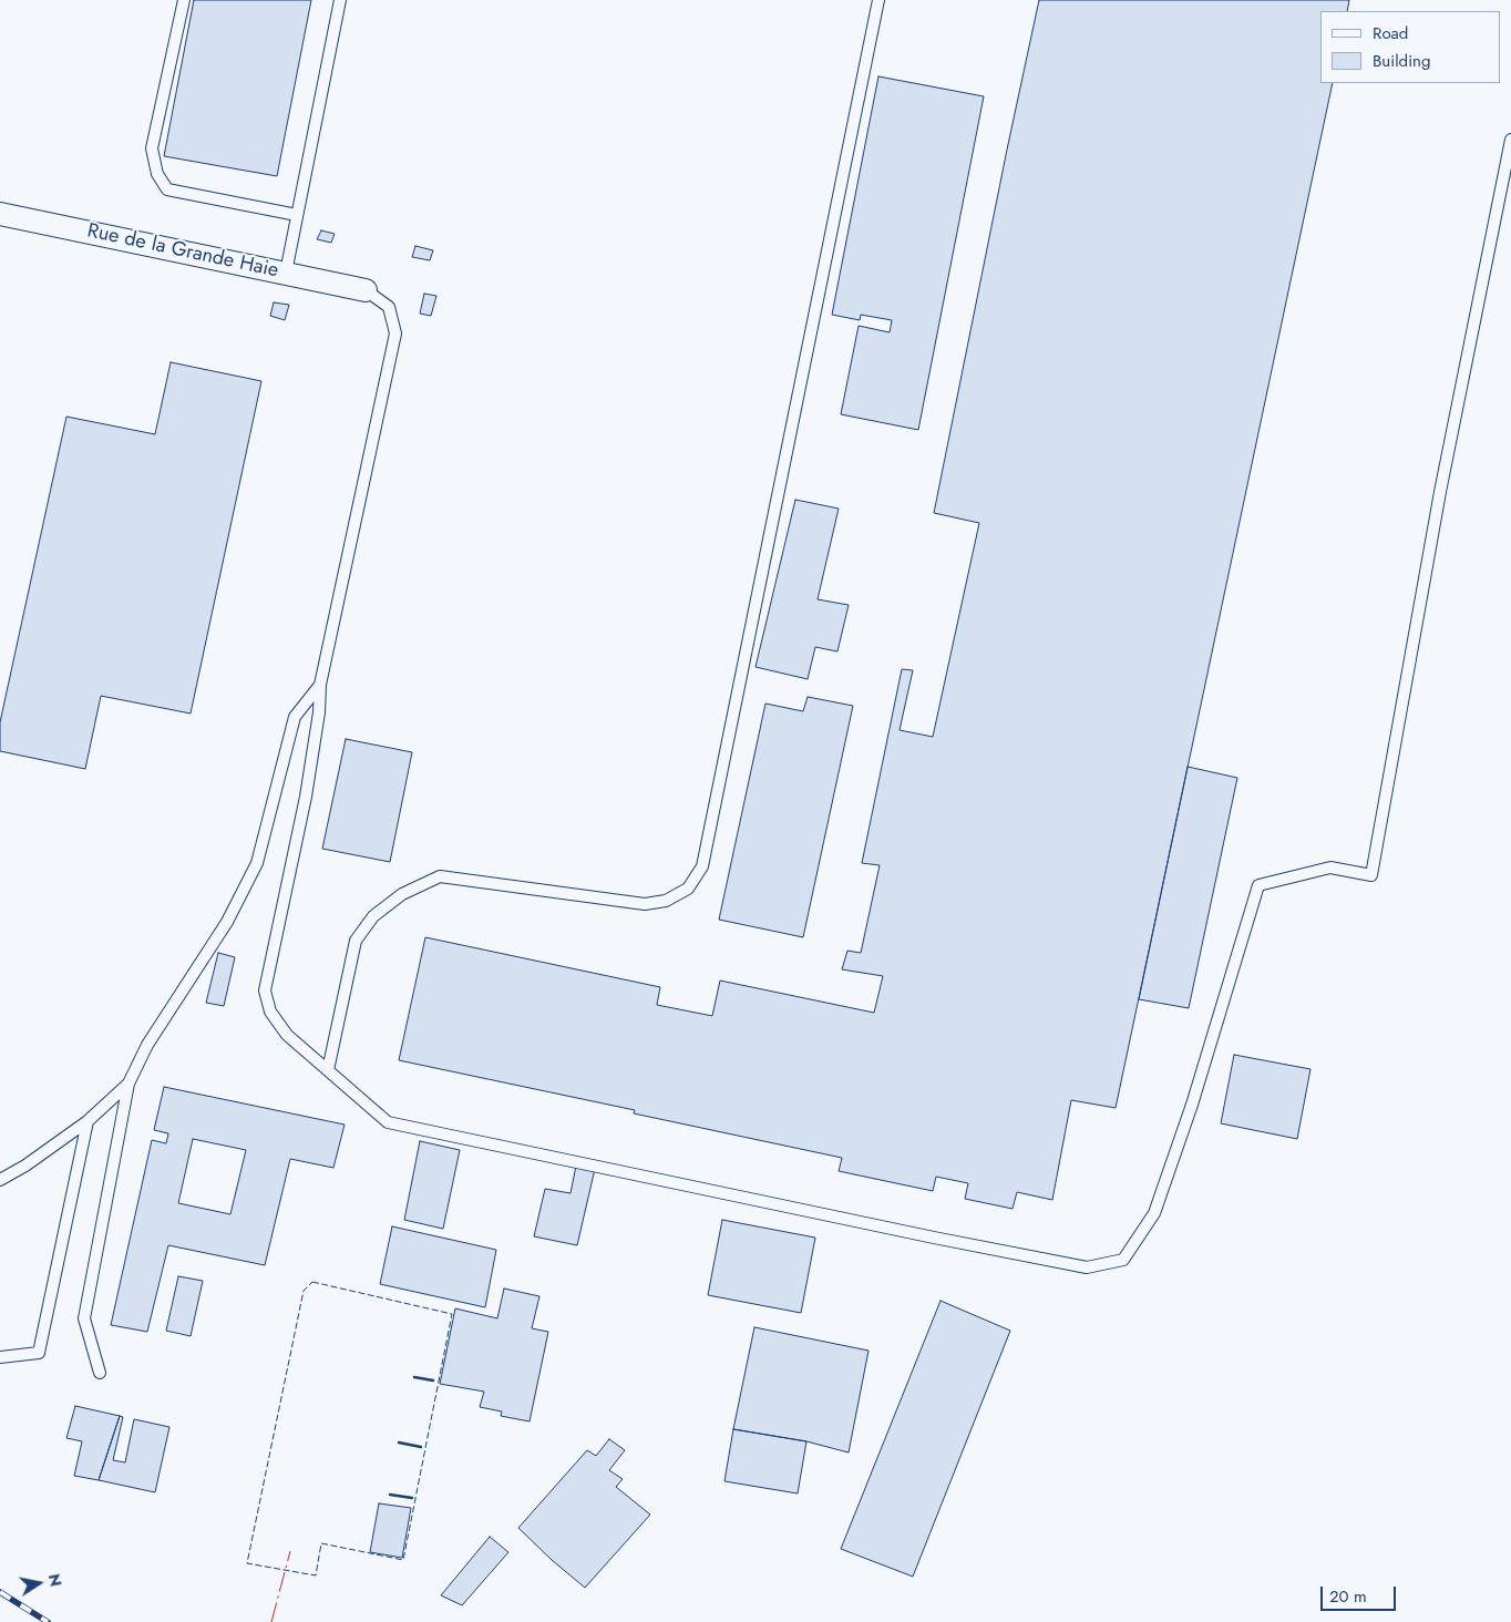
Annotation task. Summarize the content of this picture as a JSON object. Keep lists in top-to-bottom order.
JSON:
{
  "streets": {
    "street": ["Rue de la Grande Haie"]
  },
  "legend": ["Road", "Building"],
  "scale_bar": "20 m",
  "north": "right"
}
